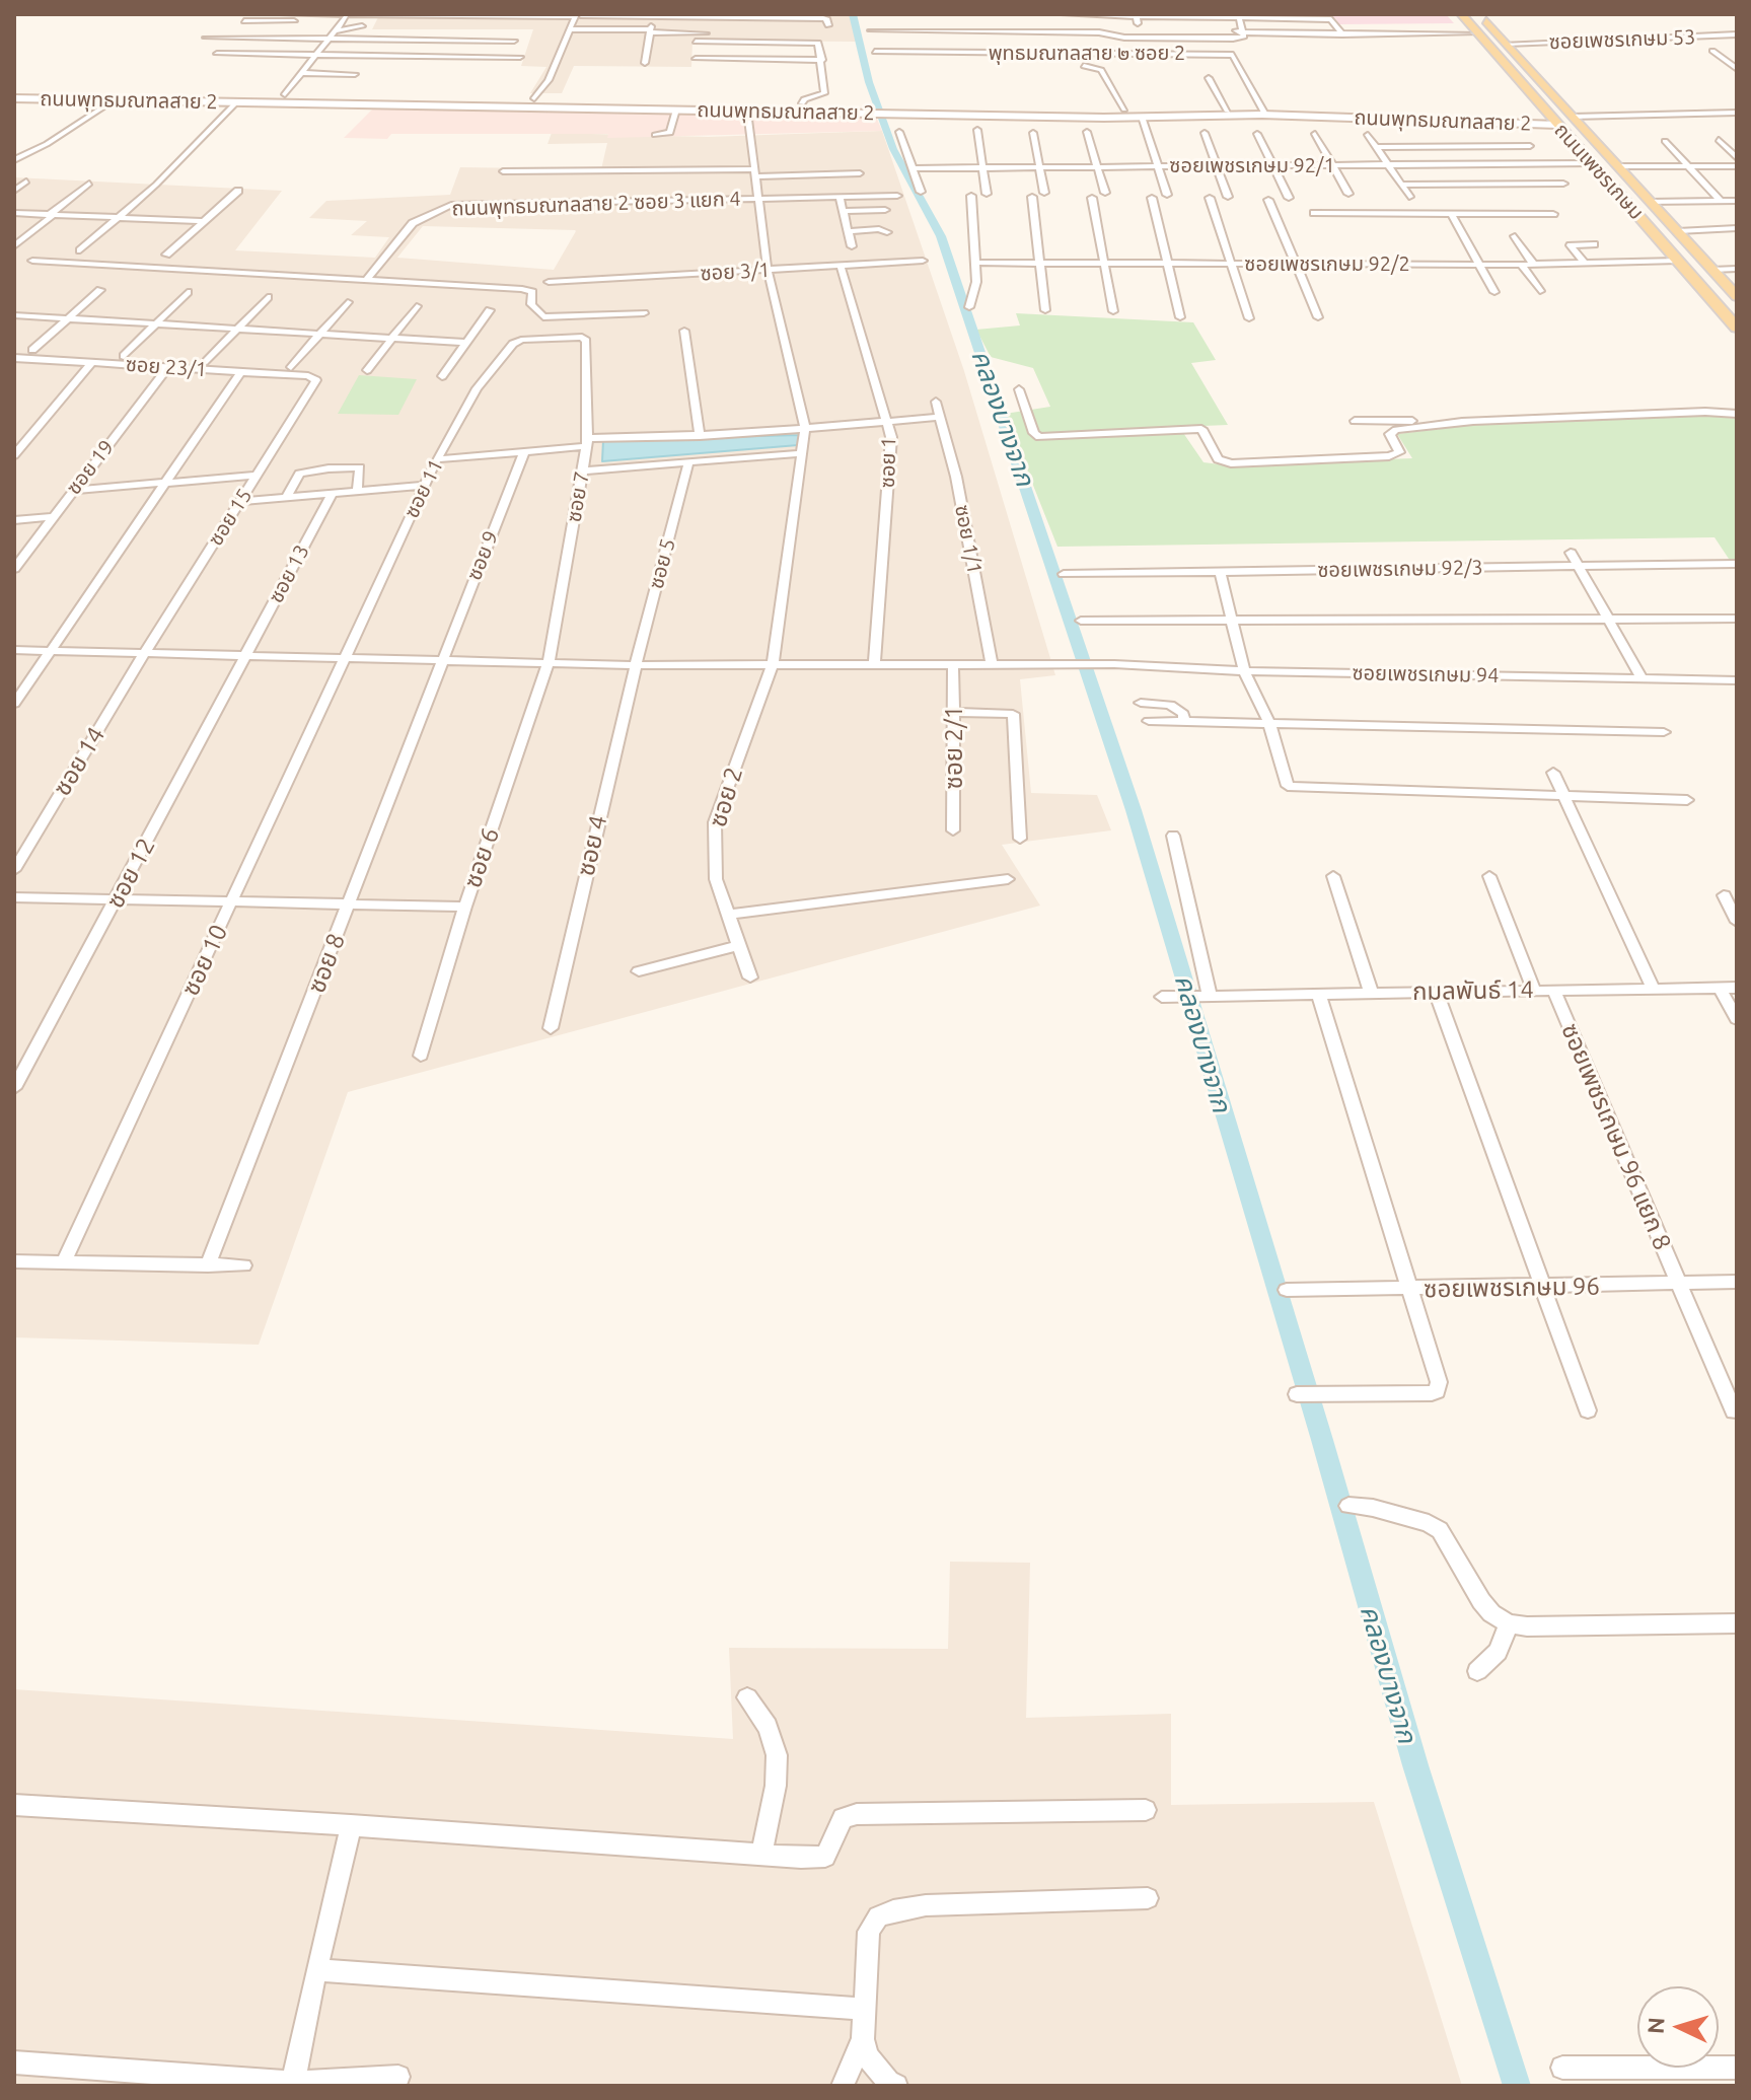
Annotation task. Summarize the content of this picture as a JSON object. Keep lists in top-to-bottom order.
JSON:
{
  "streets": {
    "main road": ["ถนนพุทธมณฑลสาย 2", "ถนนเพชรเกษม"],
    "street": [
      "ซอยเพชรเกษม 53",
      "พุทธมณฑลสาย ๒ ซอย 2",
      "ซอยเพชรเกษม 92/1",
      "ถนนพุทธมณฑลสาย 2 ซอย 3 แยก 4",
      "ซอยเพชรเกษม 92/2",
      "ซอย 3/1",
      "ซอย 23/1",
      "ซอย 1",
      "ซอย 19",
      "ซอย 11",
      "ซอย 7",
      "ซอย 15",
      "ซอย 1/1",
      "ซอย 9",
      "ซอย 5",
      "ซอยเพชรเกษม 92/3",
      "ซอย 13",
      "ซอยเพชรเกษม 94",
      "ซอย 2/1",
      "ซอย 14",
      "ซอย 2",
      "ซอย 4",
      "ซอย 6",
      "ซอย 12",
      "ซอย 10",
      "ซอย 8",
      "กมลพันธ์ 14",
      "ซอยเพชรเกษม 96 แยก 8",
      "ซอยเพชรเกษม 96"
    ]
  },
  "crossings": [
    ["ซอยเพชรเกษม 53", "ถนนเพชรเกษม"],
    ["พุทธมณฑลสาย ๒ ซอย 2", "ถนนพุทธมณฑลสาย 2"],
    ["ถนนพุทธมณฑลสาย 2", "ถนนเพชรเกษม"],
    ["ซอยเพชรเกษม 92/1", "ถนนเพชรเกษม"],
    ["ถนนเพชรเกษม", "ซอยเพชรเกษม 92/2"],
    ["ซอย 3/1", "ซอย 1"],
    ["ซอย 23/1", "ซอย 19"],
    ["ซอย 23/1", "ซอย 15"],
    ["ซอย 1", "ซอยเพชรเกษม 94"],
    ["ซอย 11", "ซอย 7"],
    ["ซอย 11", "ซอยเพชรเกษม 94"],
    ["ซอย 11", "ซอย 10"],
    ["ซอย 7", "ซอยเพชรเกษม 94"],
    ["ซอย 7", "ซอย 6"],
    ["ซอย 15", "ซอยเพชรเกษม 94"],
    ["ซอย 15", "ซอย 14"],
    ["ซอย 1/1", "ซอยเพชรเกษม 94"],
    ["ซอย 9", "ซอยเพชรเกษม 94"],
    ["ซอย 9", "ซอย 8"],
    ["ซอย 5", "ซอยเพชรเกษม 94"],
    ["ซอย 5", "ซอย 4"],
    ["ซอย 13", "ซอยเพชรเกษม 94"],
    ["ซอย 13", "ซอย 12"],
    ["ซอยเพชรเกษม 94", "ซอย 2/1"],
    ["ซอยเพชรเกษม 94", "ซอย 14"],
    ["ซอยเพชรเกษม 94", "ซอย 2"],
    ["ซอยเพชรเกษม 94", "ซอย 4"],
    ["ซอยเพชรเกษม 94", "ซอย 6"],
    ["ซอยเพชรเกษม 94", "ซอย 12"],
    ["ซอยเพชรเกษม 94", "ซอย 10"],
    ["ซอยเพชรเกษม 94", "ซอย 8"],
    ["กมลพันธ์ 14", "ซอยเพชรเกษม 96 แยก 8"],
    ["ซอยเพชรเกษม 96 แยก 8", "ซอยเพชรเกษม 96"]
  ],
  "water": ["คลองบางจาก"],
  "north": "left"
}
